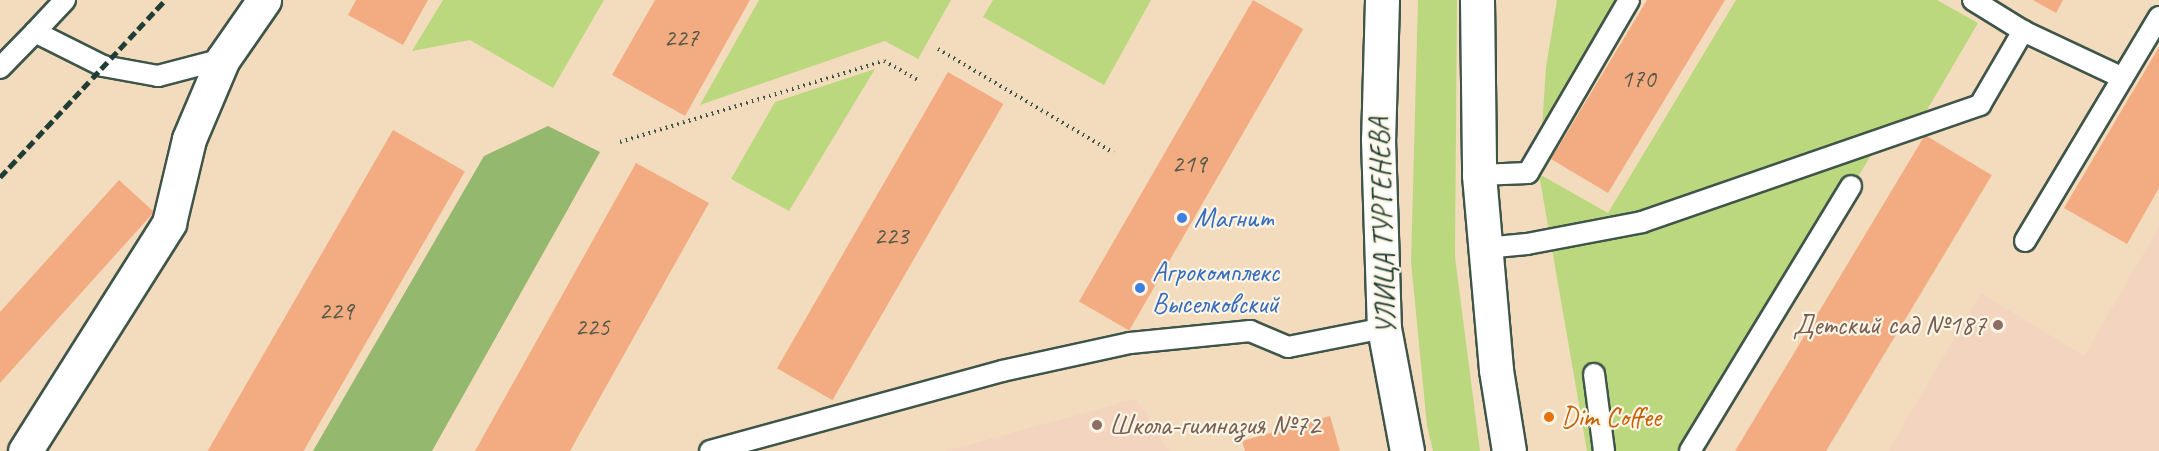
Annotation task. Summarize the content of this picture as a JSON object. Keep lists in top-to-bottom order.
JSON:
{
  "streets": {
    "main road": ["УЛИЦА ТУРГЕНЕВА"]
  },
  "places": [
    "Магнит",
    "Агрокомплекс Выселковский",
    "Детский сад №187",
    "Dim Coffee",
    "Школа-гимназия №72"
  ],
  "house_numbers": [
    "227",
    "170",
    "219",
    "223",
    "229",
    "225"
  ]
}
